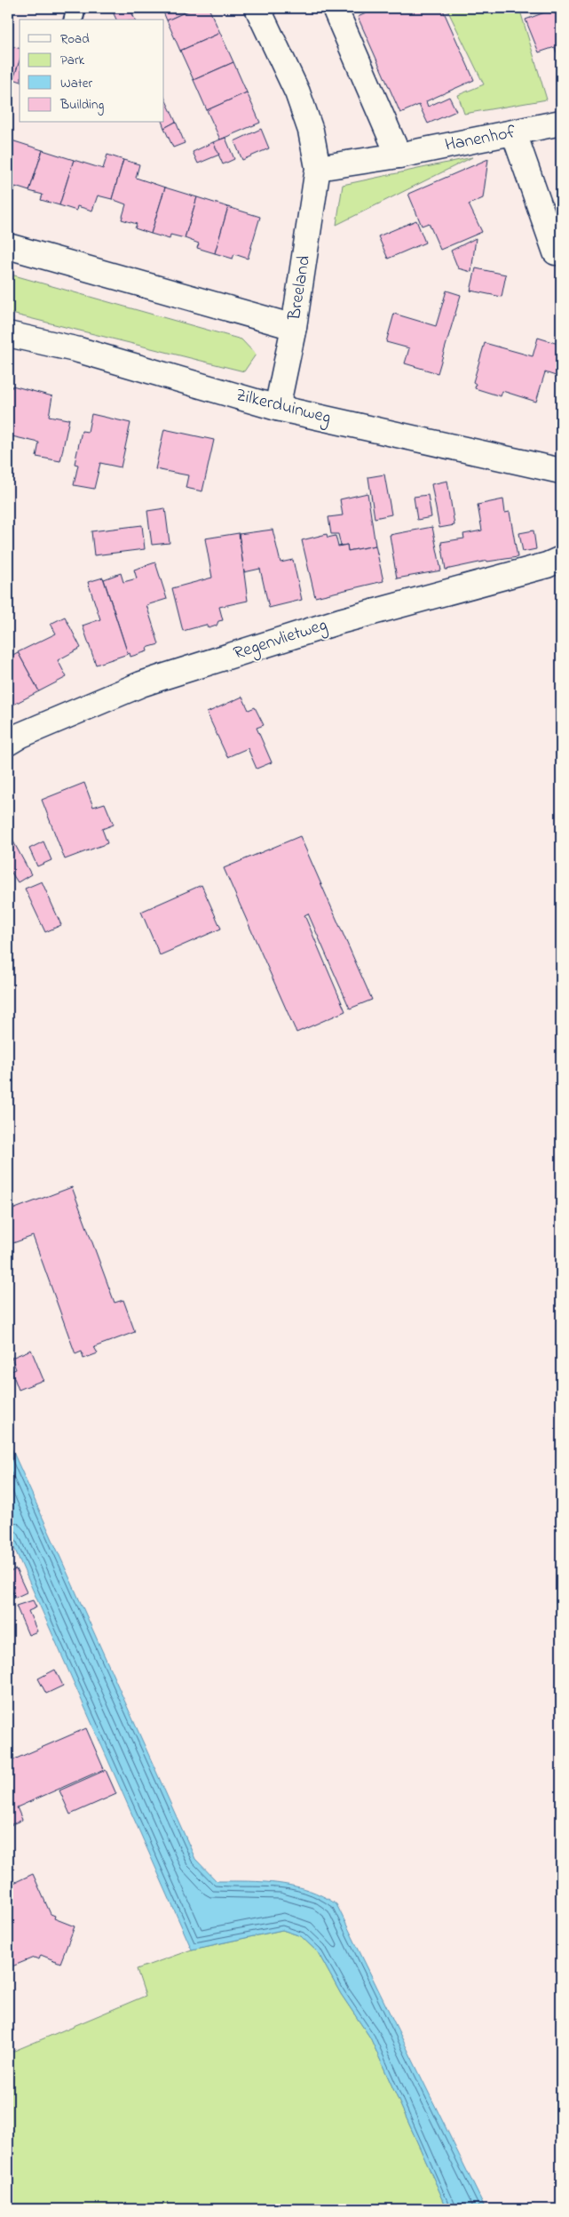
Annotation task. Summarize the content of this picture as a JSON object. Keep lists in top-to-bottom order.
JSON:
{
  "streets": {
    "street": [
      "Hanenhof",
      "Breeland",
      "Zilkerduinweg",
      "Regenvlietweg"
    ]
  },
  "crossings": [
    ["Breeland", "Zilkerduinweg"]
  ],
  "legend": [
    "Road",
    "Park",
    "Water",
    "Building"
  ]
}
